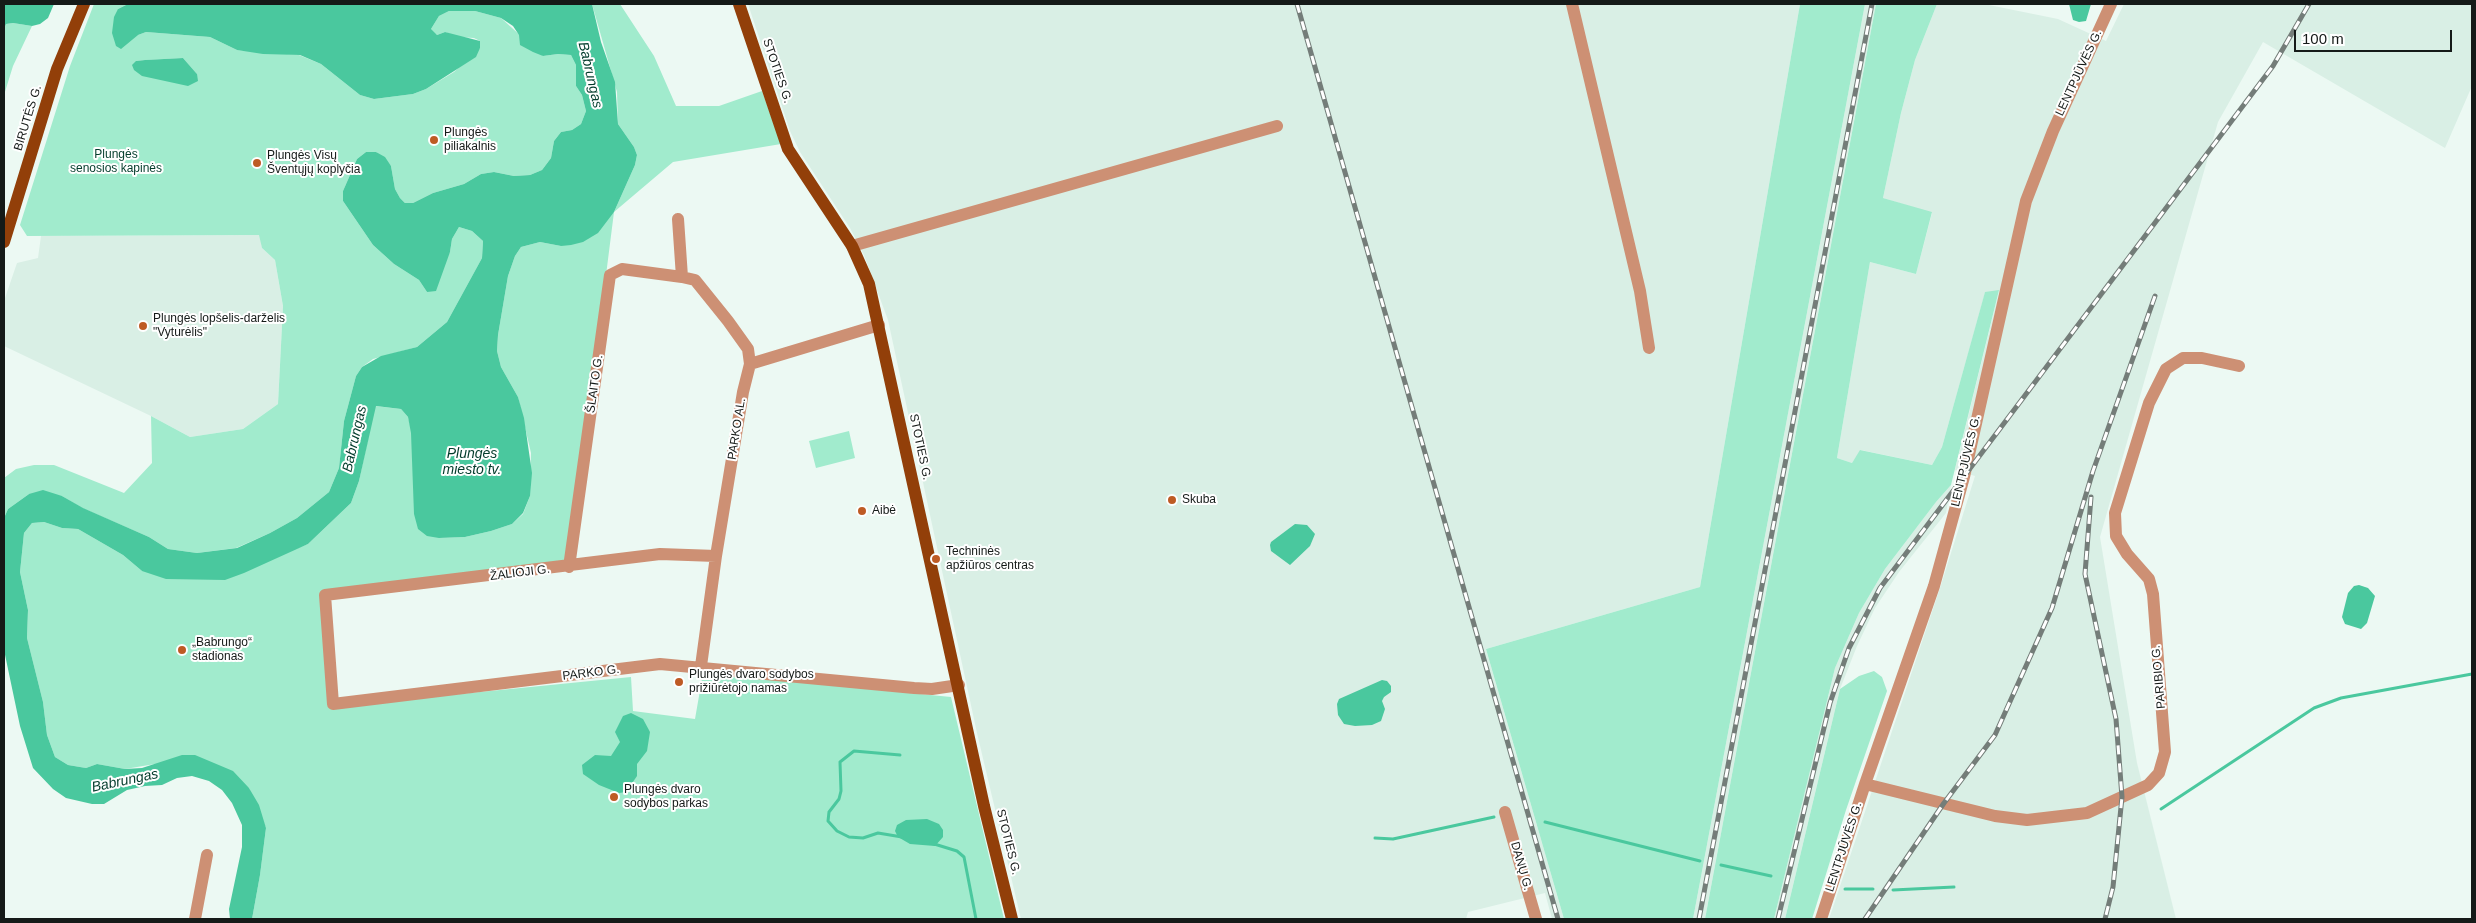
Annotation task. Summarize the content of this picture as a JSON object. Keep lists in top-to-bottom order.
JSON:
{
  "streets": {
    "main road": ["STOTIES G.", "BIRUTĖS G."],
    "street": [
      "LENTPJŪVĖS G.",
      "ŠLAITO G.",
      "PARKO AL.",
      "ŽALIOJI G.",
      "PARKO G.",
      "PARIBIO G.",
      "DANŲ G."
    ]
  },
  "crossings": [
    ["STOTIES G.", "PARKO G."],
    ["LENTPJŪVĖS G.", "PARIBIO G."],
    ["ŠLAITO G.", "ŽALIOJI G."],
    ["PARKO AL.", "ŽALIOJI G."],
    ["PARKO AL.", "PARKO G."],
    ["ŽALIOJI G.", "PARKO G."]
  ],
  "water": ["Babrungas", "Plungės miesto tv."],
  "parks": ["Plungės senosios kapinės"],
  "places": [
    "Plungės piliakalnis",
    "Plungės Visų Šventųjų koplyčia",
    "Plungės lopšelis-darželis \"Vyturėlis\"",
    "Skuba",
    "Aibė",
    "Techninės apžiūros centras",
    "„Babrungo“ stadionas",
    "Plungės dvaro sodybos prižiūrėtojo namas",
    "Plungės dvaro sodybos parkas"
  ],
  "scale_bar": "100 m"
}
